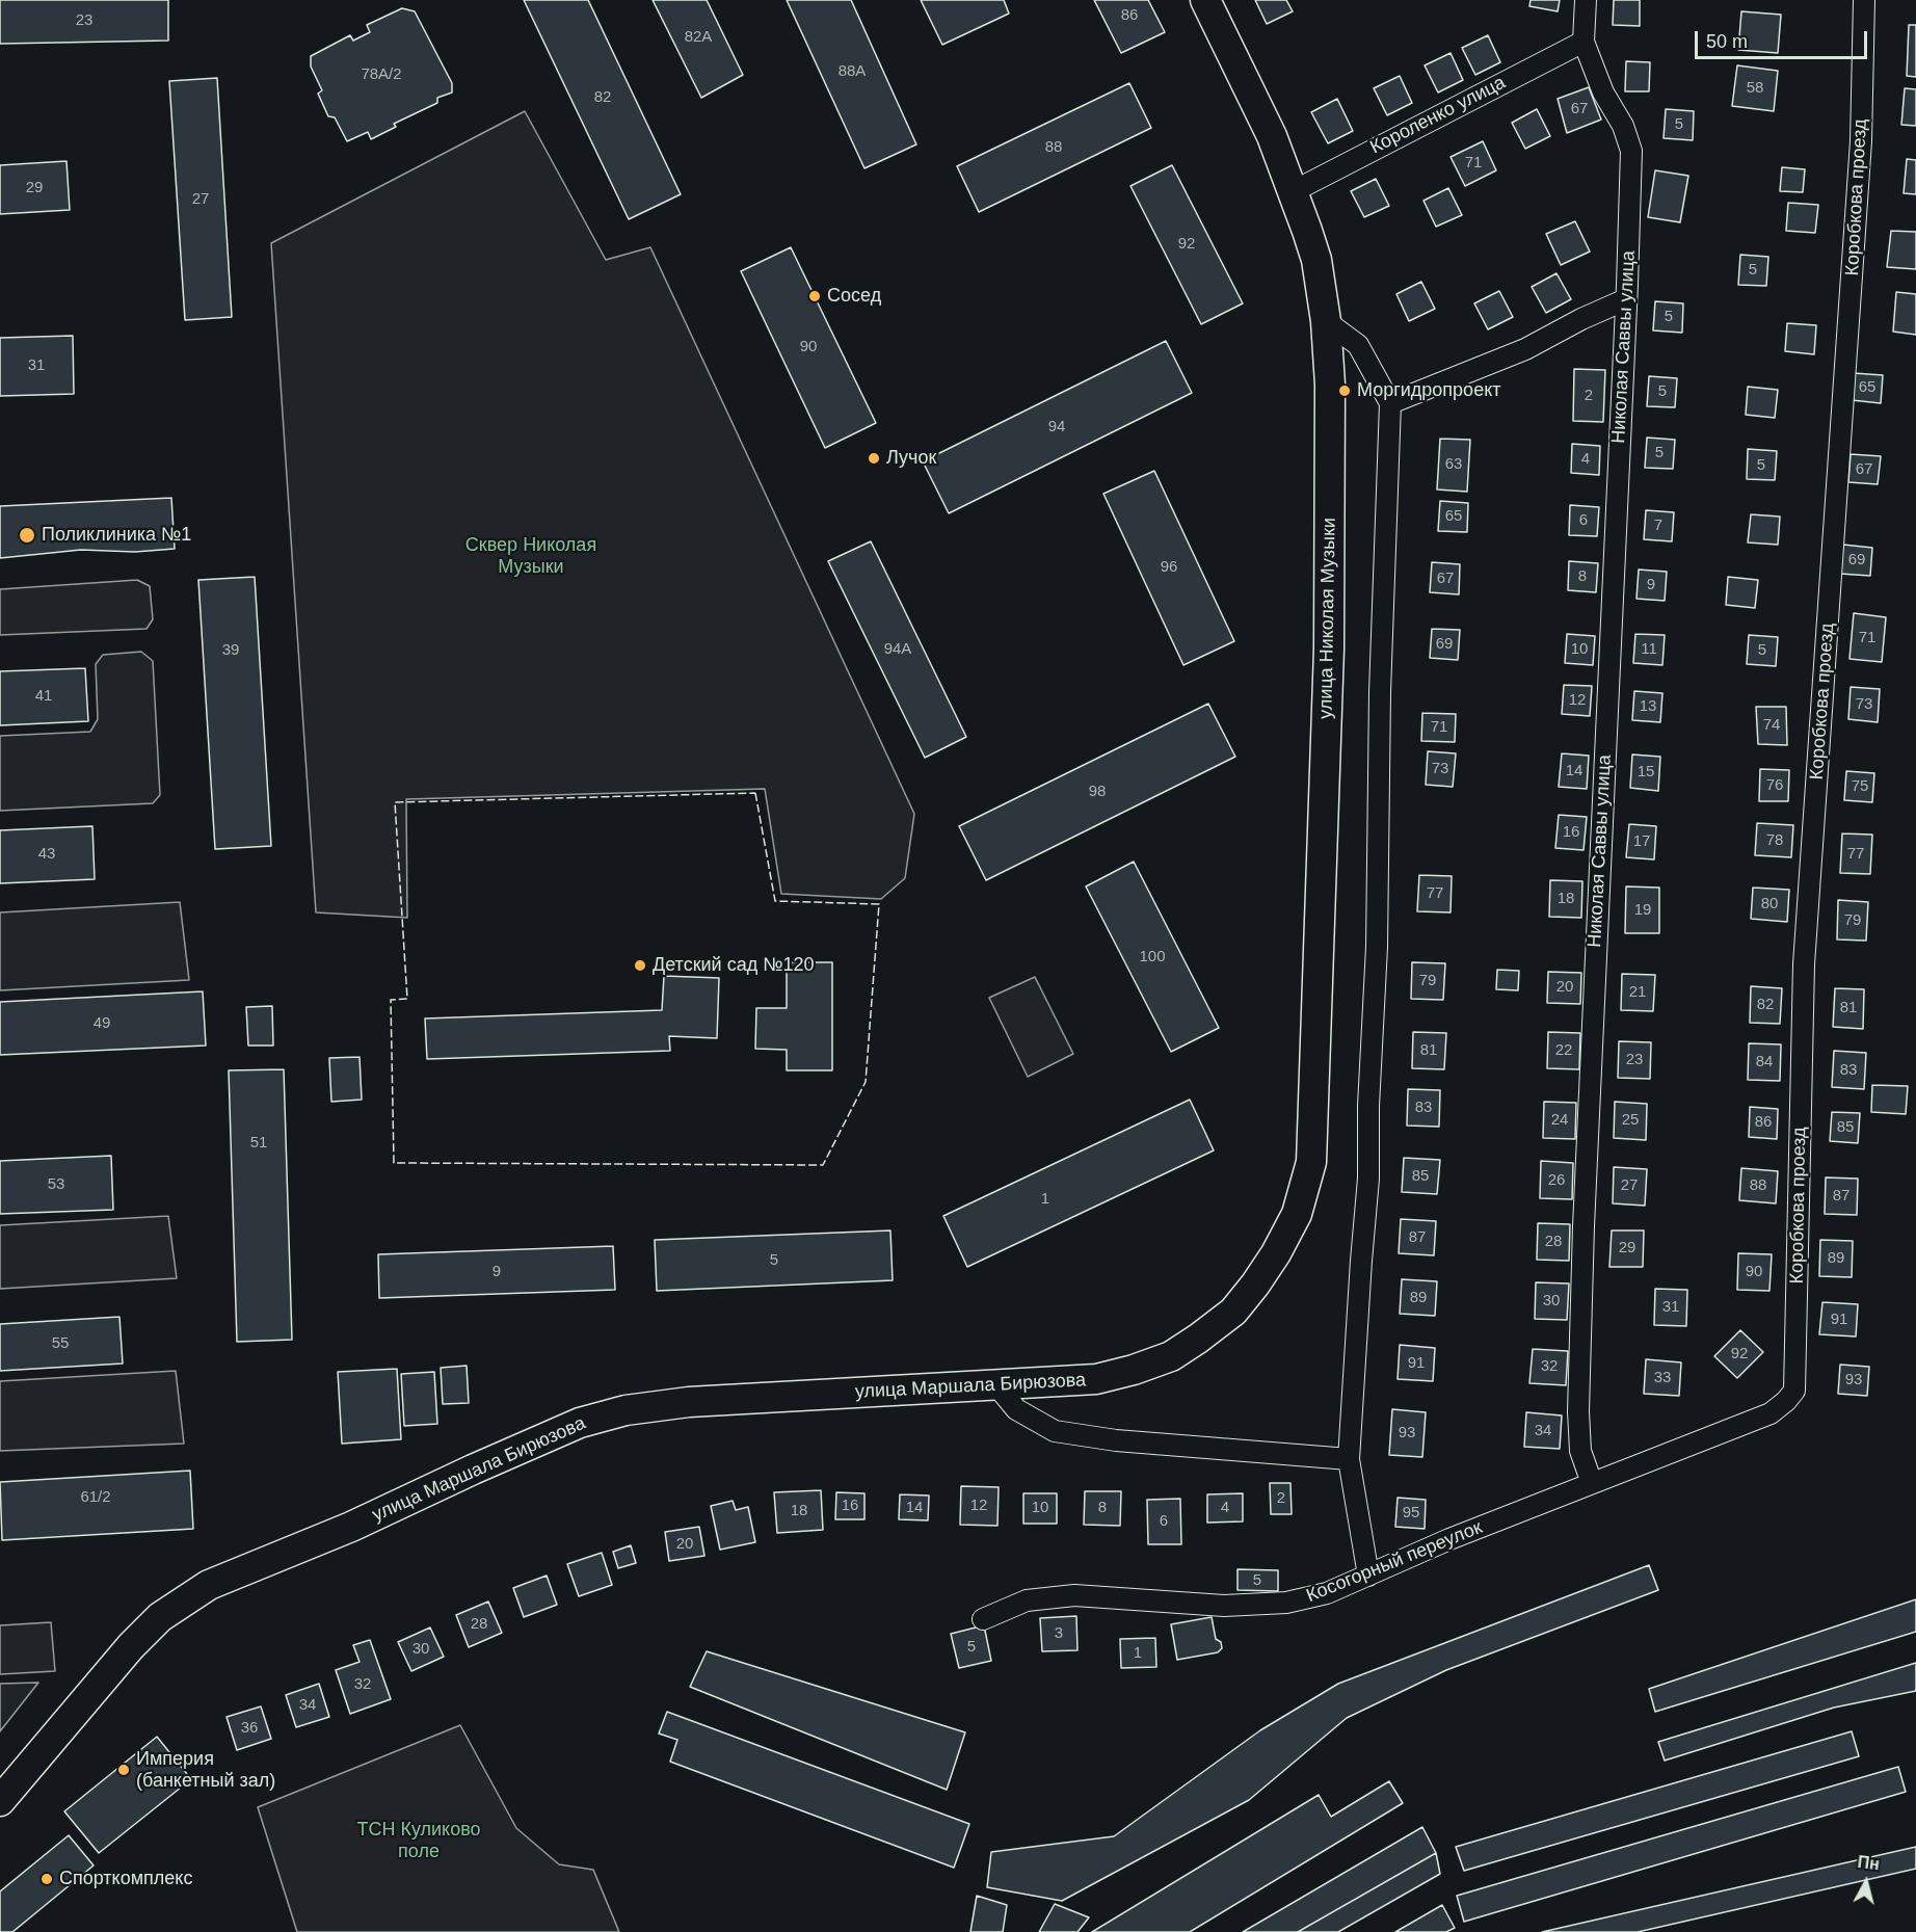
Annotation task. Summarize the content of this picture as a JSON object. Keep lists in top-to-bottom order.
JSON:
{
  "streets": {
    "main road": ["улица Николая Музыки", "улица Маршала Бирюзова"],
    "street": [
      "Короленко улица",
      "Коробкова проезд",
      "Николая Саввы улица",
      "Косогорный переулок"
    ]
  },
  "crossings": [
    ["Короленко улица", "Николая Саввы улица"],
    ["Короленко улица", "улица Николая Музыки"],
    ["Коробкова проезд", "Косогорный переулок"],
    ["Николая Саввы улица", "Косогорный переулок"],
    ["улица Николая Музыки", "улица Маршала Бирюзова"]
  ],
  "parks": ["Сквер Николая Музыки", "ТСН Куликово поле"],
  "places": [
    "Сосед",
    "Моргидропроект",
    "Лучок",
    "Поликлиника №1",
    "Детский сад №120",
    "Империя (банкетный зал)",
    "Спорткомплекс"
  ],
  "house_numbers": [
    "86",
    "23",
    "82А",
    "88А",
    "78А/2",
    "58",
    "82",
    "67",
    "5",
    "88",
    "71",
    "29",
    "27",
    "92",
    "5",
    "5",
    "90",
    "31",
    "65",
    "5",
    "2",
    "94",
    "5",
    "4",
    "63",
    "5",
    "67",
    "65",
    "6",
    "7",
    "69",
    "96",
    "8",
    "67",
    "9",
    "71",
    "69",
    "94А",
    "10",
    "11",
    "39",
    "5",
    "41",
    "12",
    "73",
    "13",
    "74",
    "71",
    "73",
    "14",
    "15",
    "76",
    "75",
    "98",
    "16",
    "78",
    "17",
    "43",
    "77",
    "77",
    "18",
    "80",
    "19",
    "79",
    "100",
    "79",
    "20",
    "21",
    "82",
    "81",
    "49",
    "81",
    "22",
    "23",
    "84",
    "83",
    "83",
    "24",
    "25",
    "86",
    "85",
    "51",
    "85",
    "26",
    "53",
    "27",
    "88",
    "87",
    "1",
    "87",
    "28",
    "29",
    "89",
    "5",
    "9",
    "90",
    "89",
    "30",
    "31",
    "91",
    "55",
    "92",
    "91",
    "32",
    "33",
    "93",
    "34",
    "93",
    "61/2",
    "2",
    "16",
    "12",
    "14",
    "10",
    "8",
    "4",
    "18",
    "95",
    "6",
    "20",
    "5",
    "28",
    "3",
    "5",
    "30",
    "1",
    "32",
    "34",
    "36"
  ],
  "scale_bar": "50 m",
  "north": "top"
}
